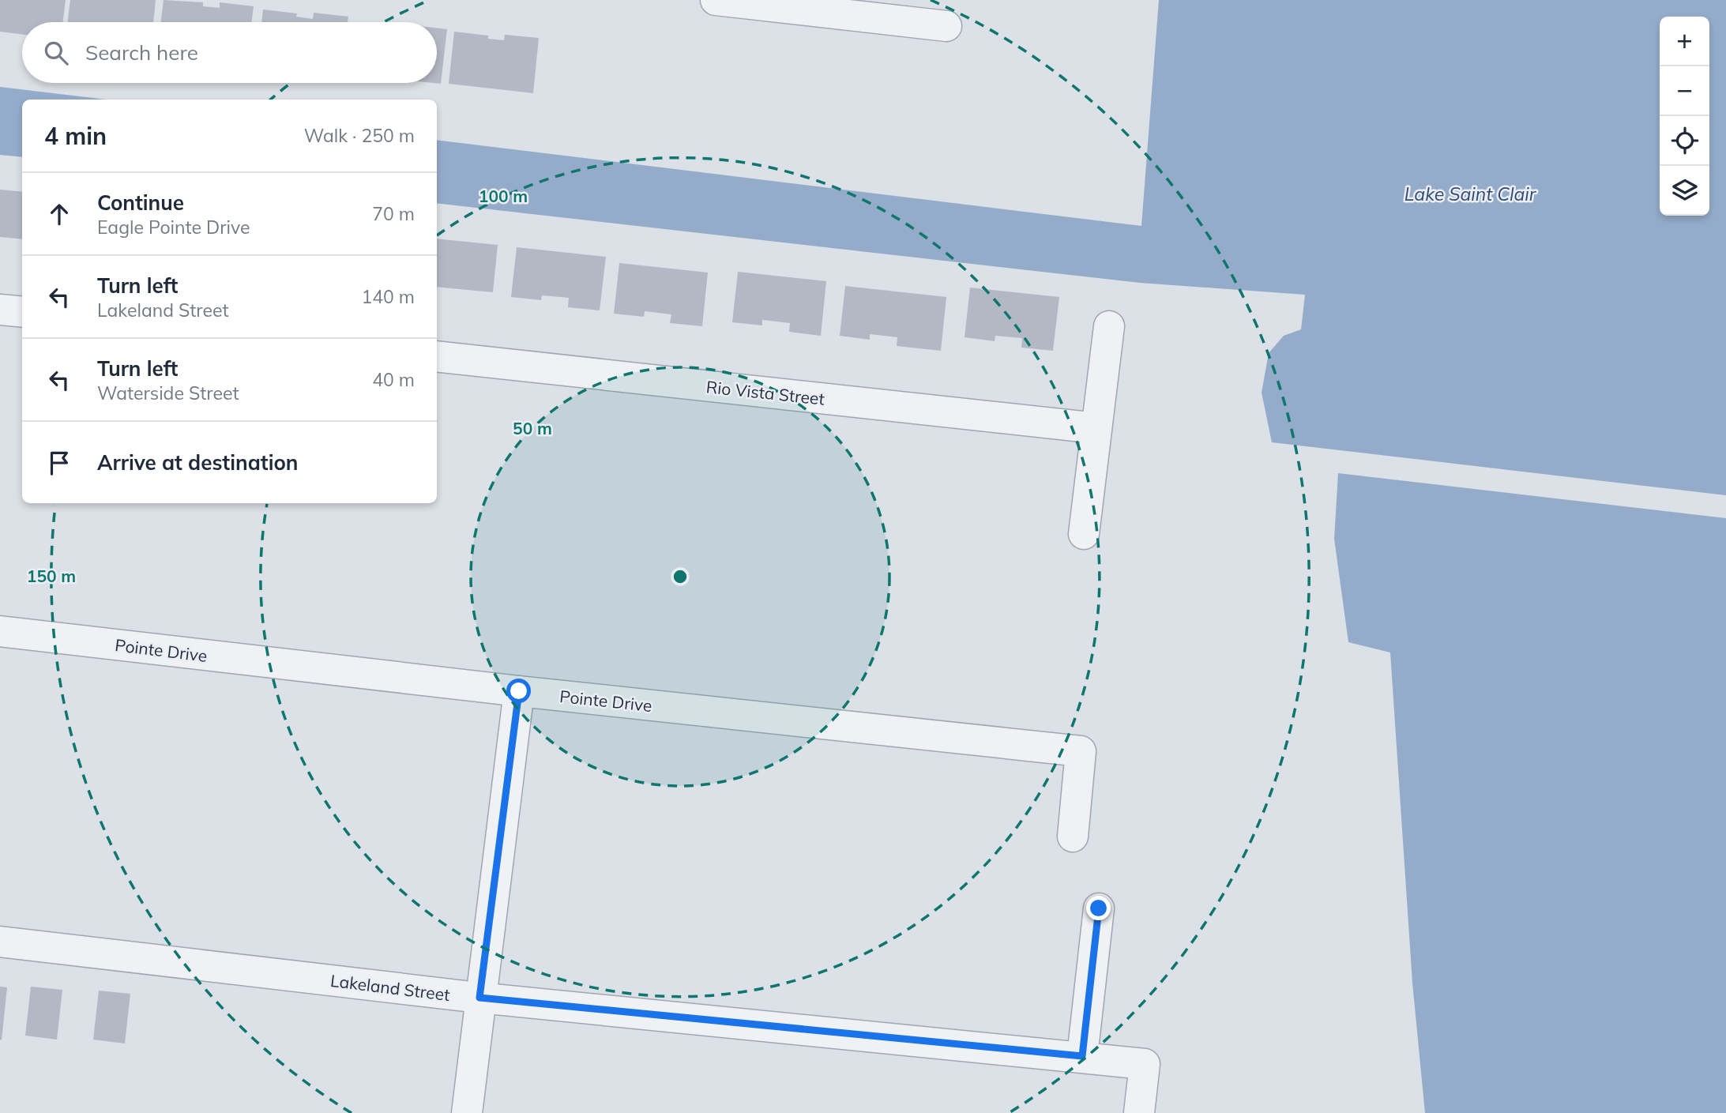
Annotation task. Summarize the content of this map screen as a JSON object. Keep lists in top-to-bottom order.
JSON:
{
  "streets": {
    "street": ["Rio Vista Street", "Pointe Drive", "Lakeland Street"]
  },
  "water": ["Lake Saint Clair"],
  "page": {
    "map_buttons": ["+", "−"],
    "search": "Search here",
    "heading": ["4 min", "Walk · 250 m"],
    "list": [
      ["Continue", "Eagle Pointe Drive", "70 m"],
      ["Turn left", "Lakeland Street", "140 m"],
      ["Turn left", "Waterside Street", "40 m"],
      "Arrive at destination"
    ]
  },
  "rings": ["100 m", "50 m", "150 m"]
}
